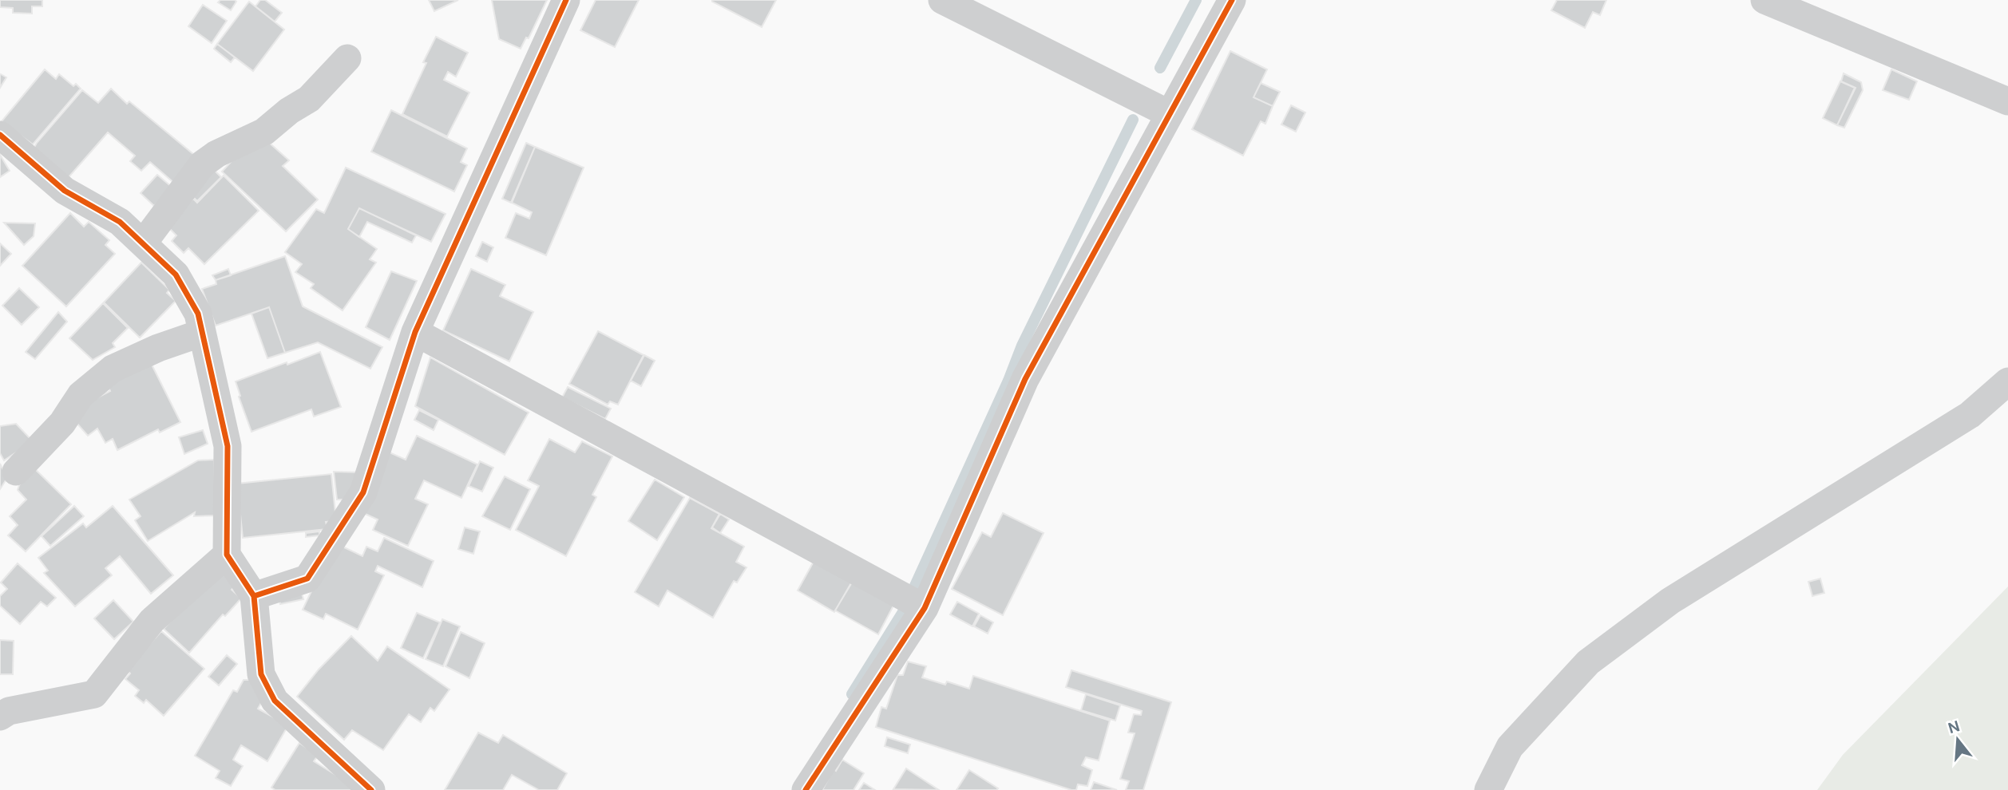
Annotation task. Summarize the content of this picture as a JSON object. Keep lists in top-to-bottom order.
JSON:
{
  "north": "top"
}
